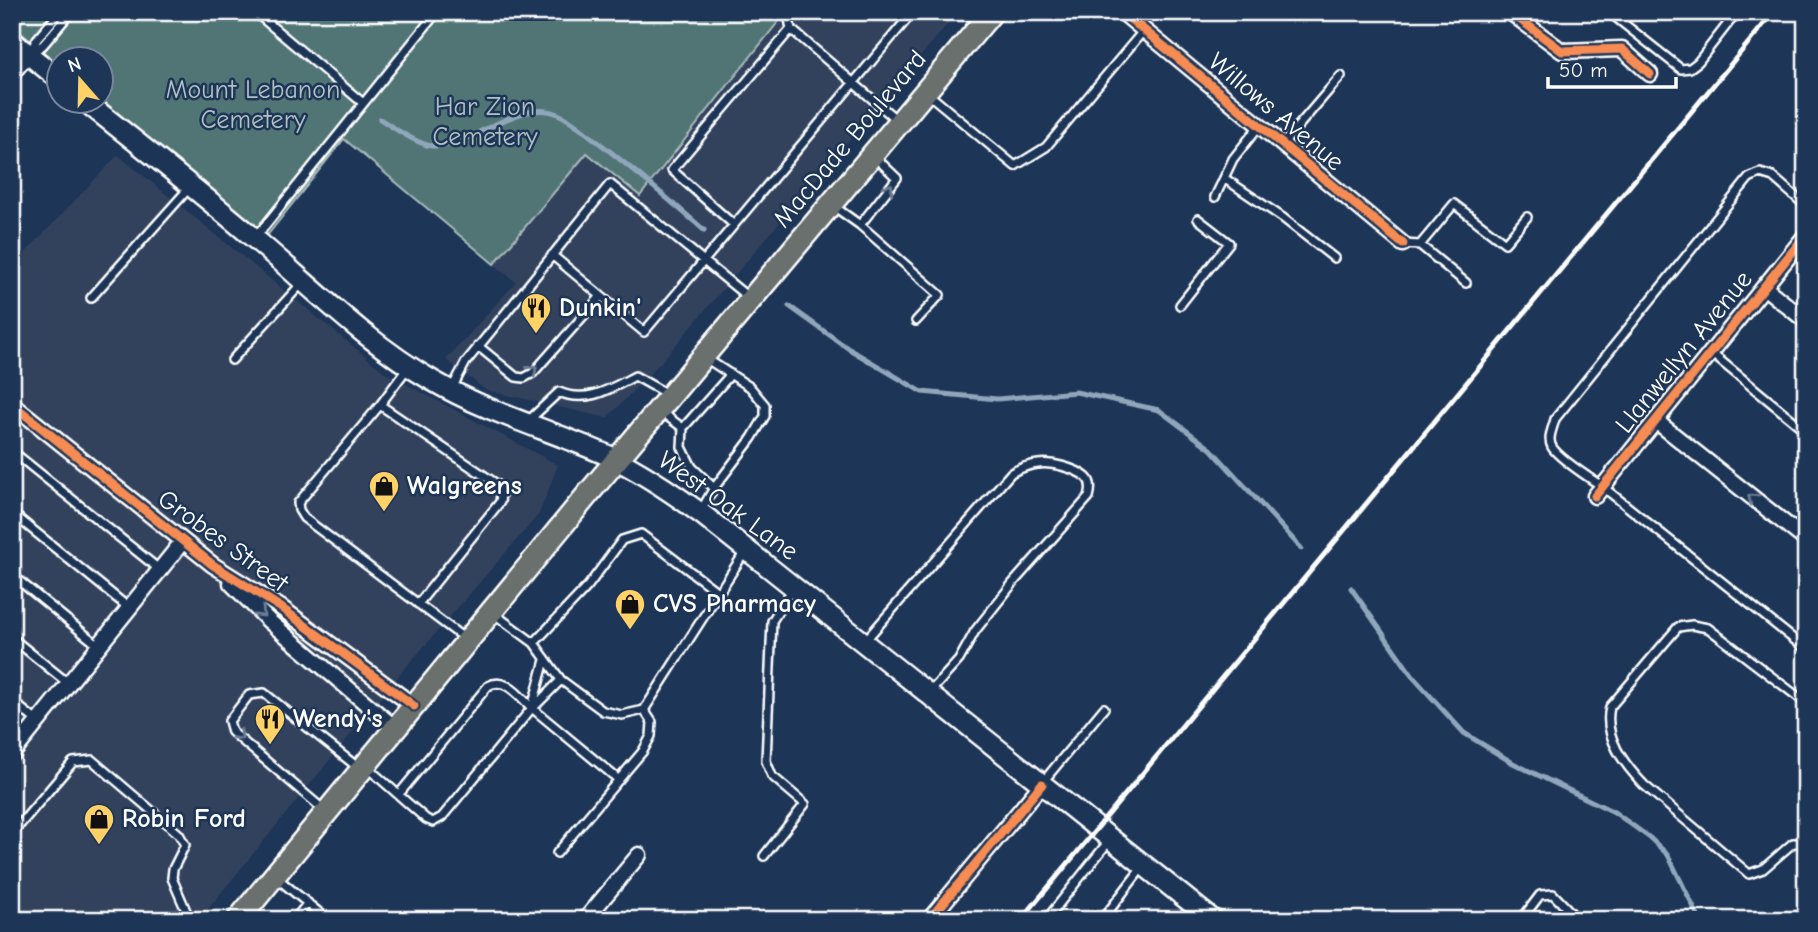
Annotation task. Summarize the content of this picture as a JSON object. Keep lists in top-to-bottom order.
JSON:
{
  "streets": {
    "main road": ["MacDade Boulevard", "West Oak Lane"],
    "street": ["Willows Avenue", "Llanwellyn Avenue", "Grobes Street"]
  },
  "parks": ["Mount Lebanon Cemetery", "Har Zion Cemetery"],
  "places": {
    "restaurant": ["Dunkin'", "Wendy's"],
    "shop": ["Walgreens", "CVS Pharmacy", "Robin Ford"]
  },
  "scale_bar": "50 m",
  "north": "top"
}
